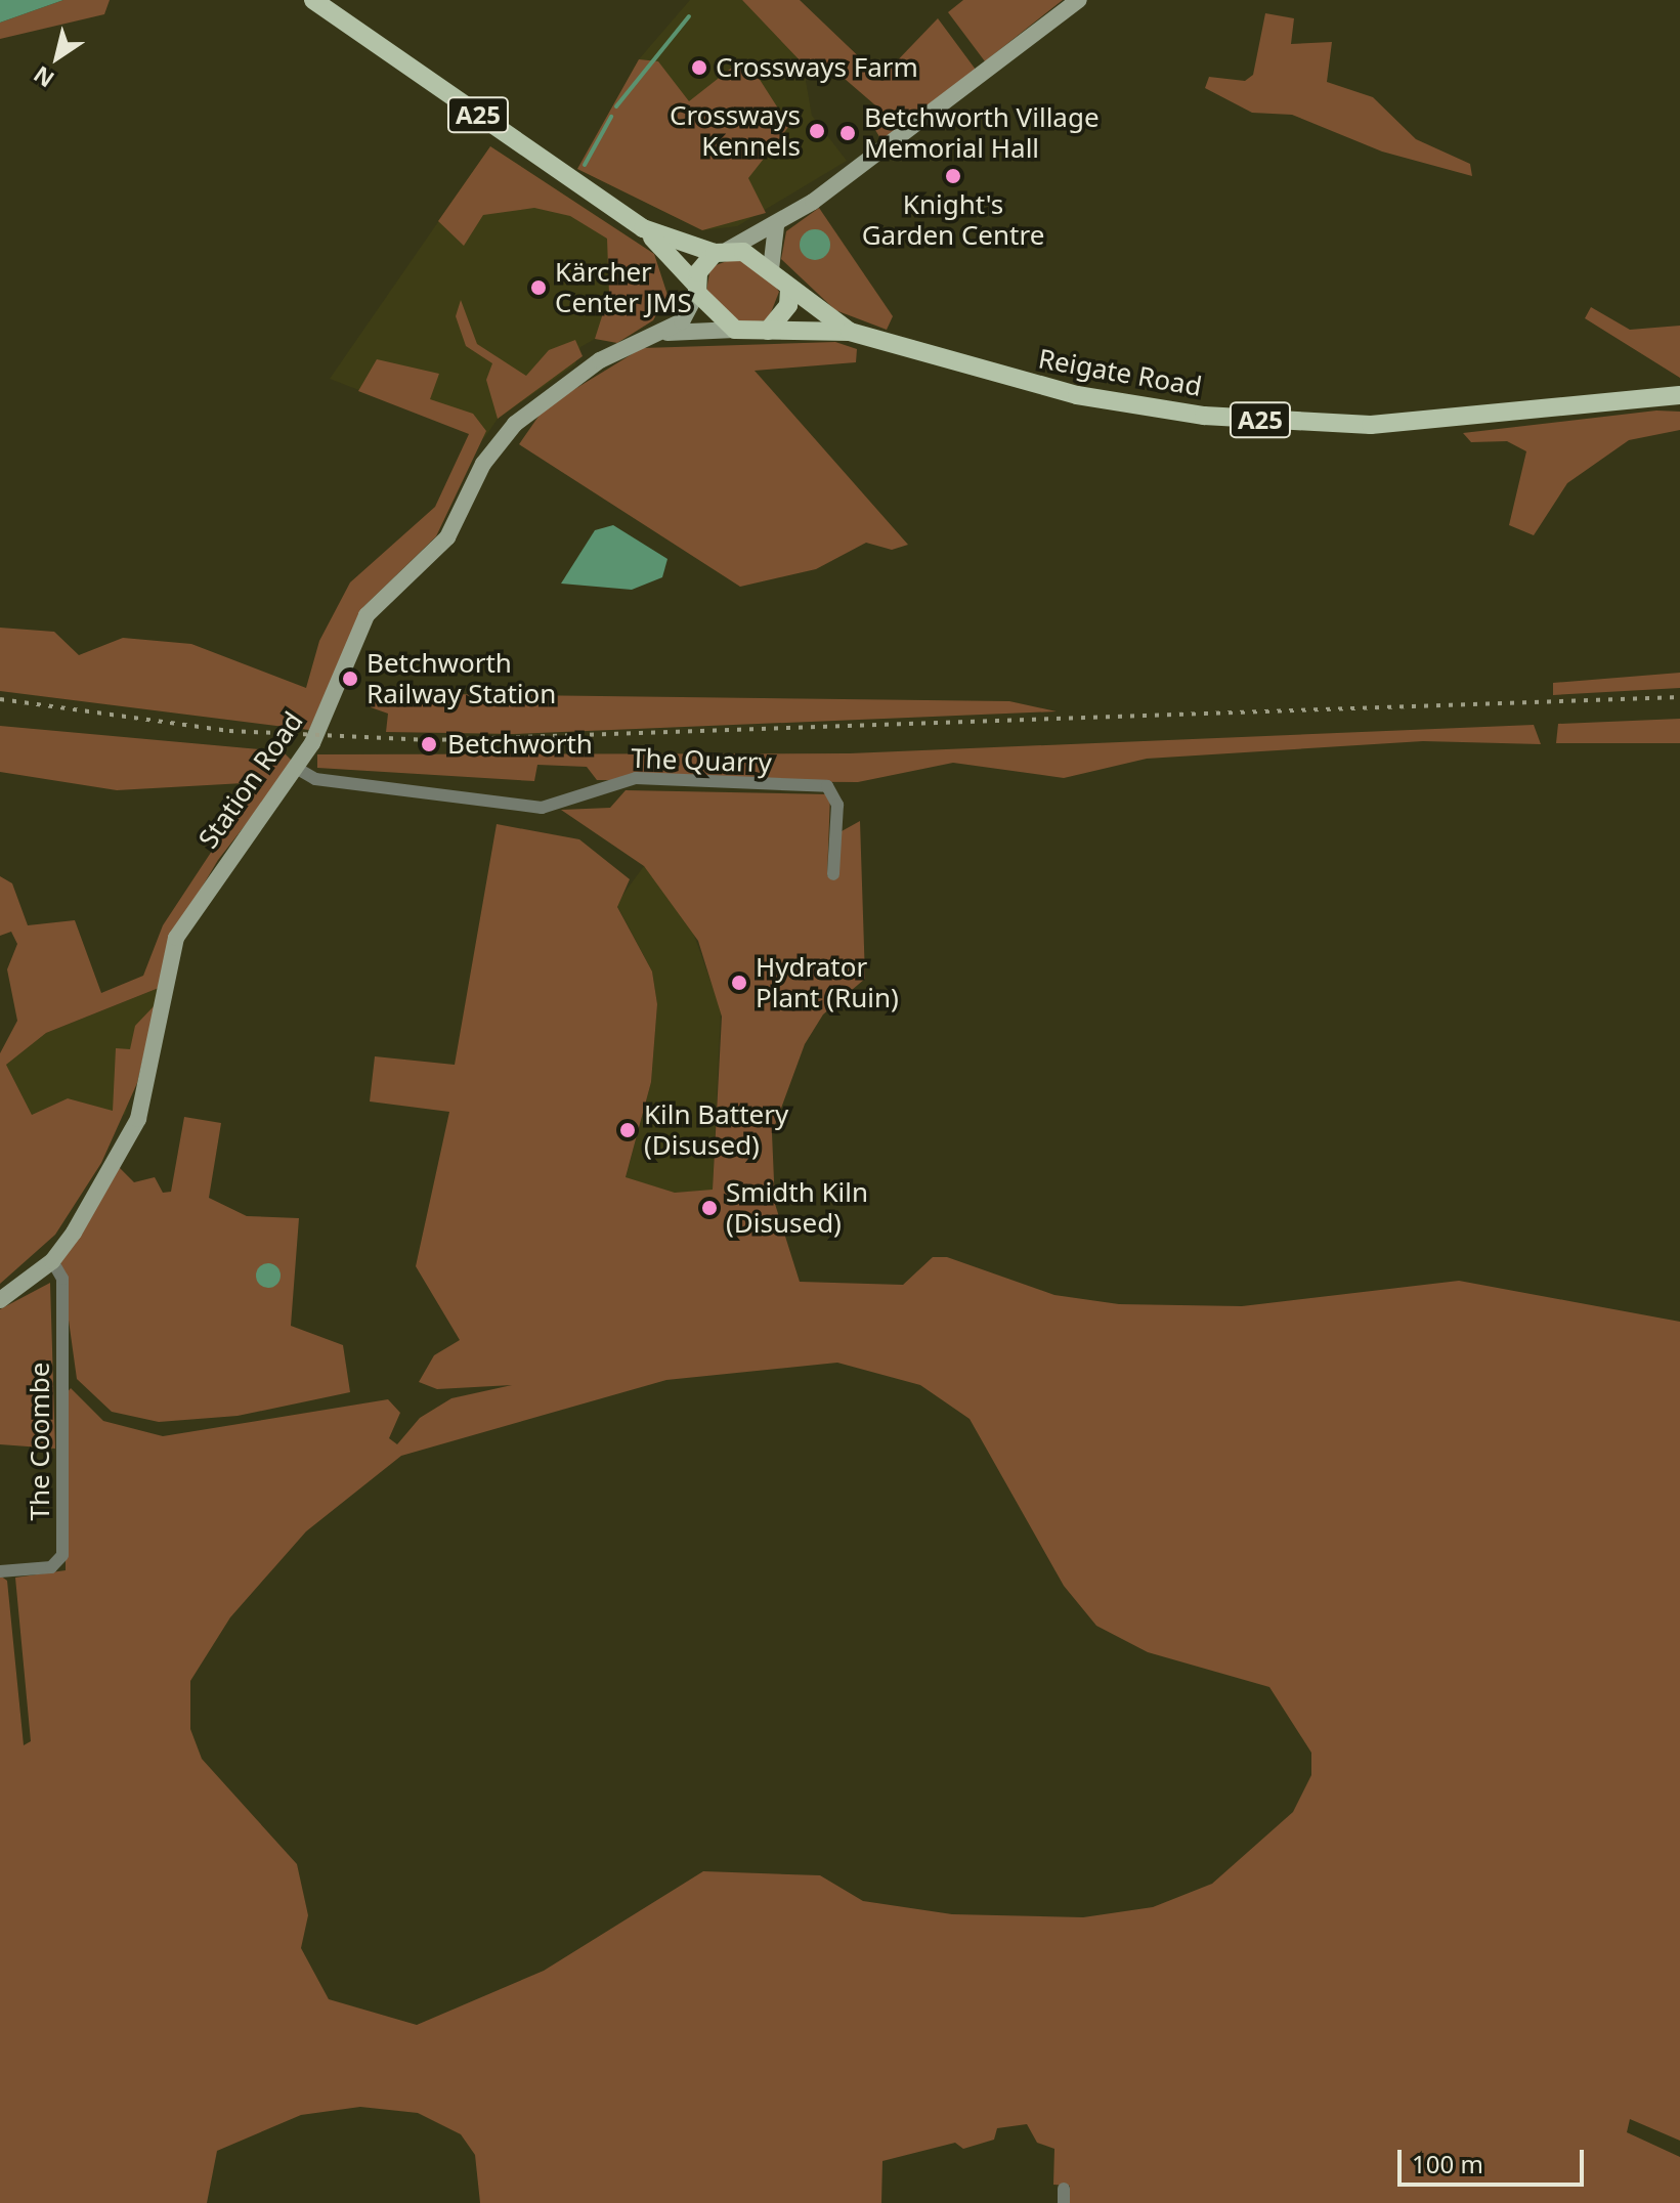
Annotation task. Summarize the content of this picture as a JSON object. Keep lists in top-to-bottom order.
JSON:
{
  "streets": {
    "main road": ["A25", "Reigate Road", "Station Road"],
    "street": ["The Quarry", "The Coombe"]
  },
  "crossings": [
    ["A25", "Reigate Road"],
    ["A25", "Station Road"],
    ["Reigate Road", "Station Road"],
    ["The Quarry", "Station Road"],
    ["Station Road", "The Coombe"]
  ],
  "places": [
    "Crossways Farm",
    "Crossways Kennels",
    "Betchworth Village Memorial Hall",
    "Knight's Garden Centre",
    "Kärcher Center JMS",
    "Betchworth Railway Station",
    "Betchworth",
    "Hydrator Plant (Ruin)",
    "Kiln Battery (Disused)",
    "Smidth Kiln (Disused)"
  ],
  "scale_bar": "100 m",
  "north": "bottom left"
}
